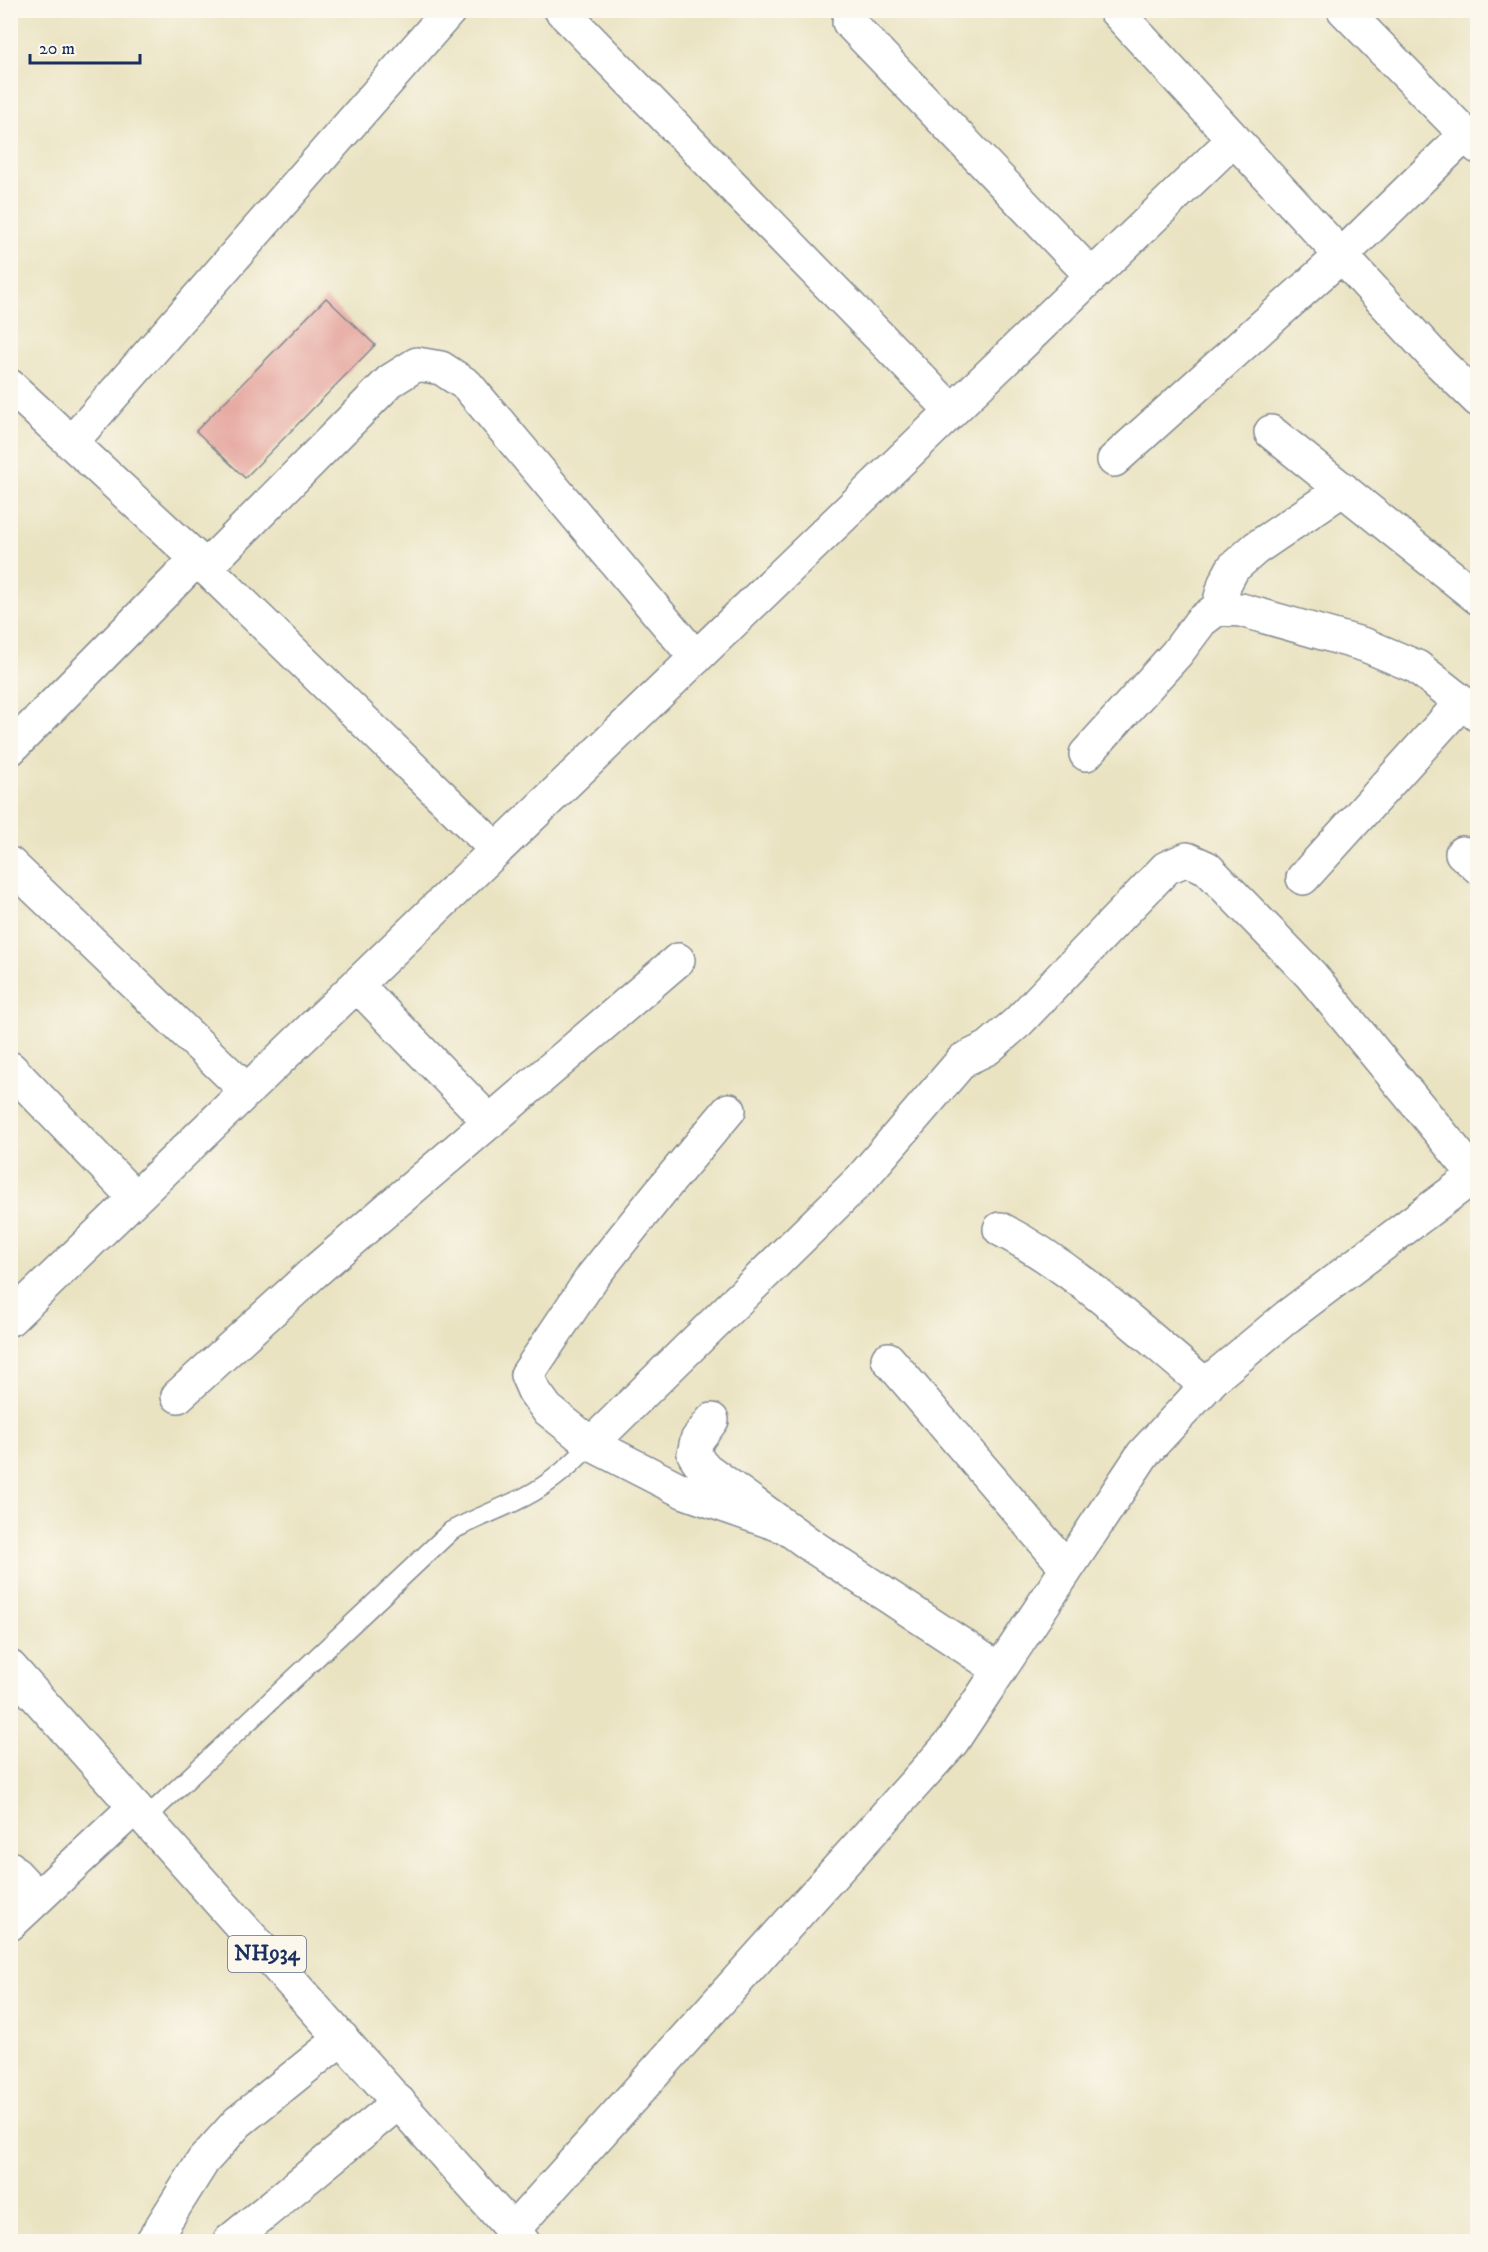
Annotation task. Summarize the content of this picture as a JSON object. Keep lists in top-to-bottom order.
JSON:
{
  "streets": {
    "main road": ["NH934"]
  },
  "scale_bar": "20 m"
}
